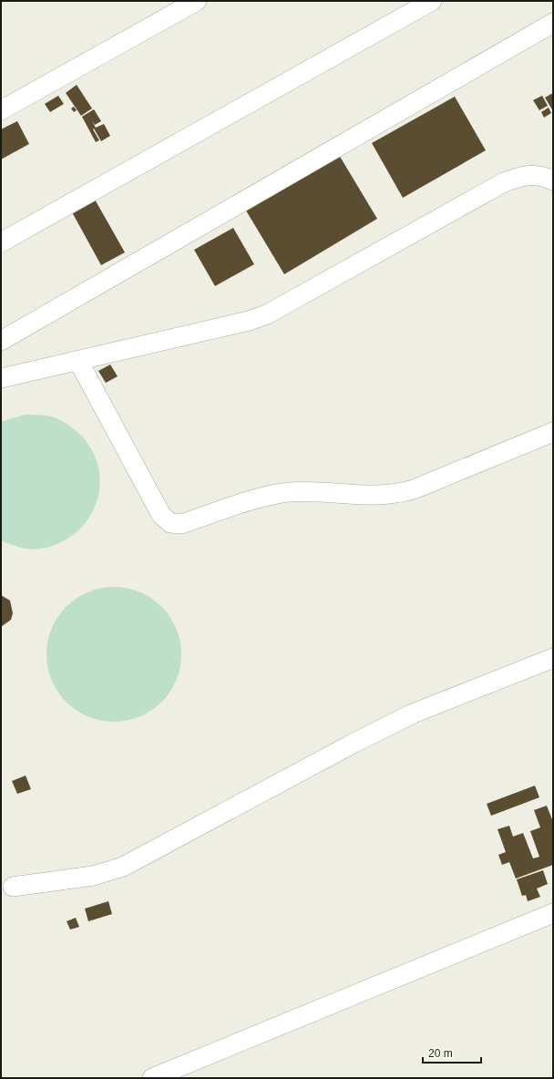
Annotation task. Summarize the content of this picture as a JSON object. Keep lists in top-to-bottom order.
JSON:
{
  "scale_bar": "20 m"
}
